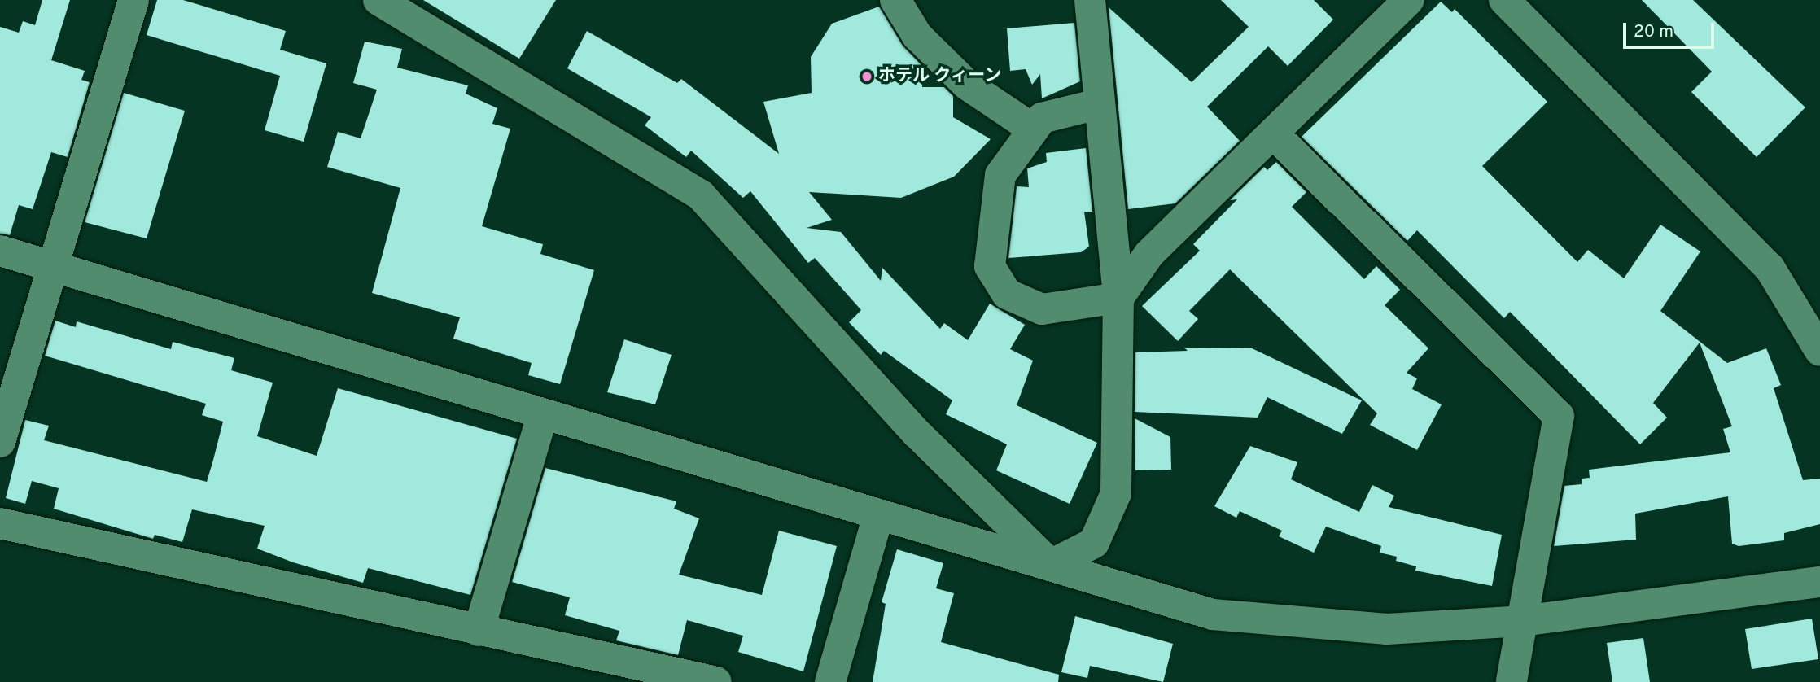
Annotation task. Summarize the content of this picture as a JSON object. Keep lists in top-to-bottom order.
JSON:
{
  "places": ["ホテル クィーン"],
  "scale_bar": "20 m"
}
